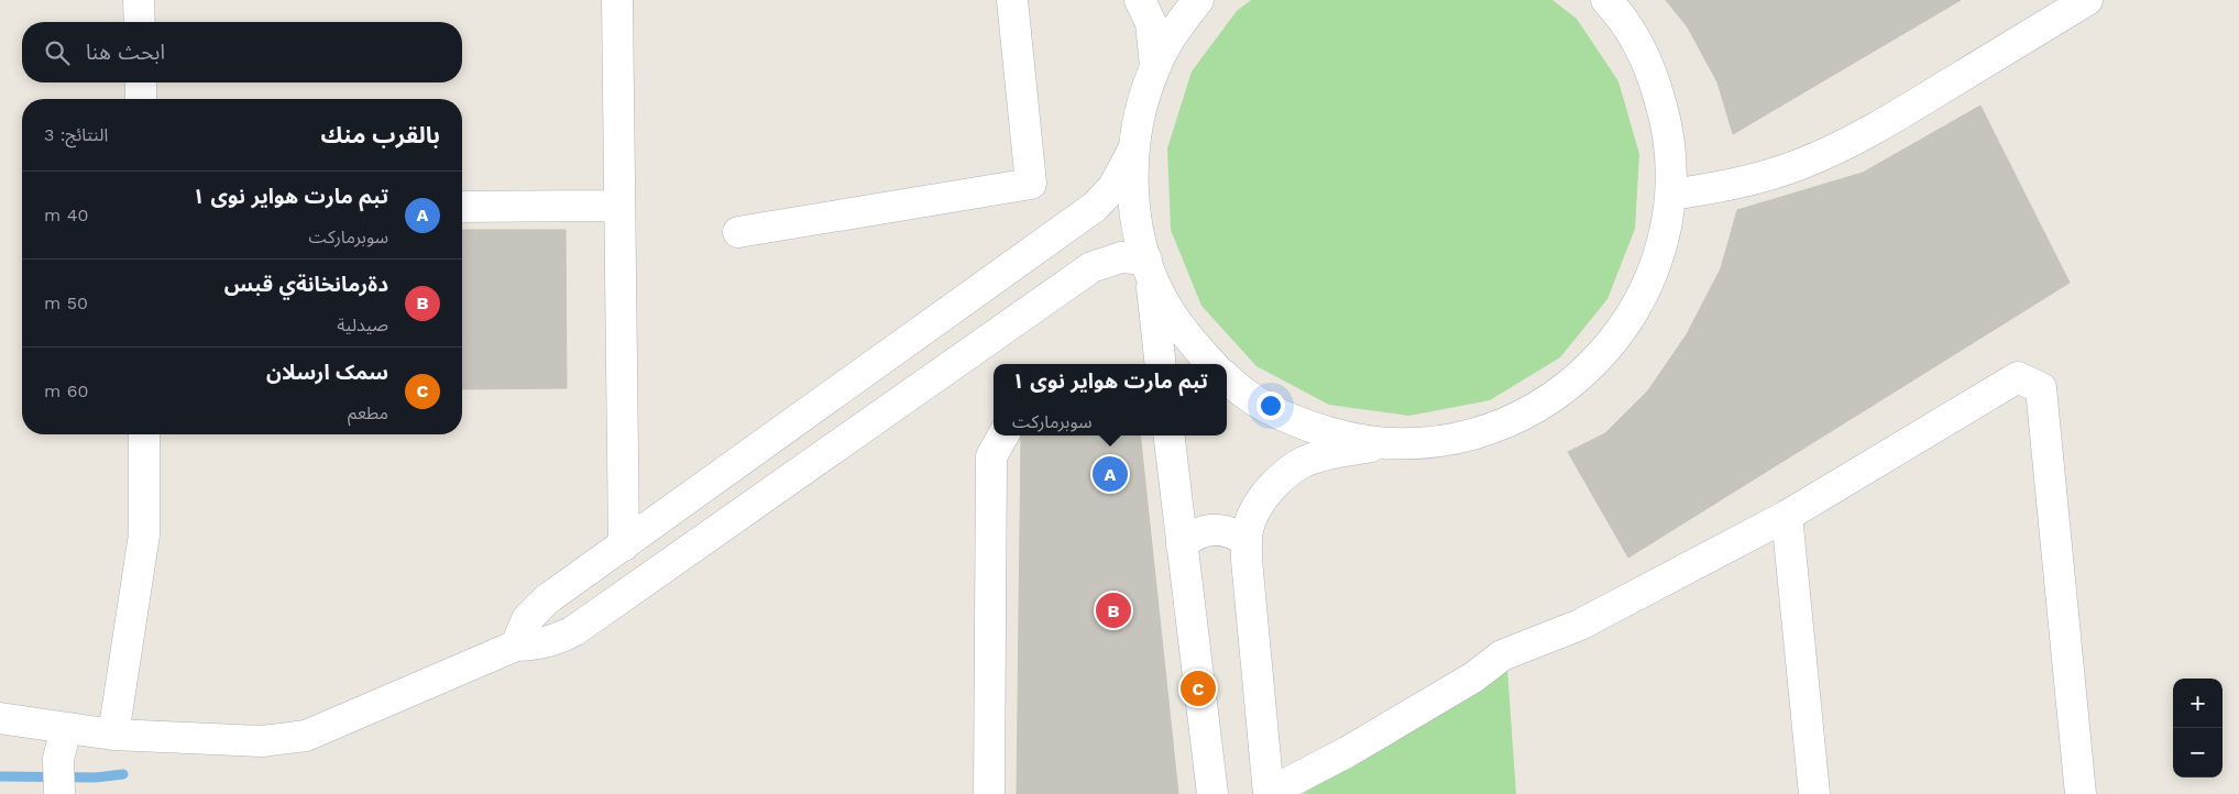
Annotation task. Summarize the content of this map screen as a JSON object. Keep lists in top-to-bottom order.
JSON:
{
  "page": {
    "search": "ابحث هنا",
    "heading": ["بالقرب منك", "النتائج: 3"],
    "list": [
      {
        "mark": "A",
        "name": "تبم مارت هواير نوى ١",
        "note": "سوبرماركت",
        "value": "40 m"
      },
      {
        "mark": "B",
        "name": "دةرمانخانةي قبس",
        "note": "صيدلية",
        "value": "50 m"
      },
      {
        "mark": "C",
        "name": "سمک ارسلان",
        "note": "مطعم",
        "value": "60 m"
      }
    ],
    "popup": ["تبم مارت هواير نوى ١", "سوبرماركت"],
    "pins": ["A", "B", "C"],
    "map_buttons": ["+", "−"]
  }
}
